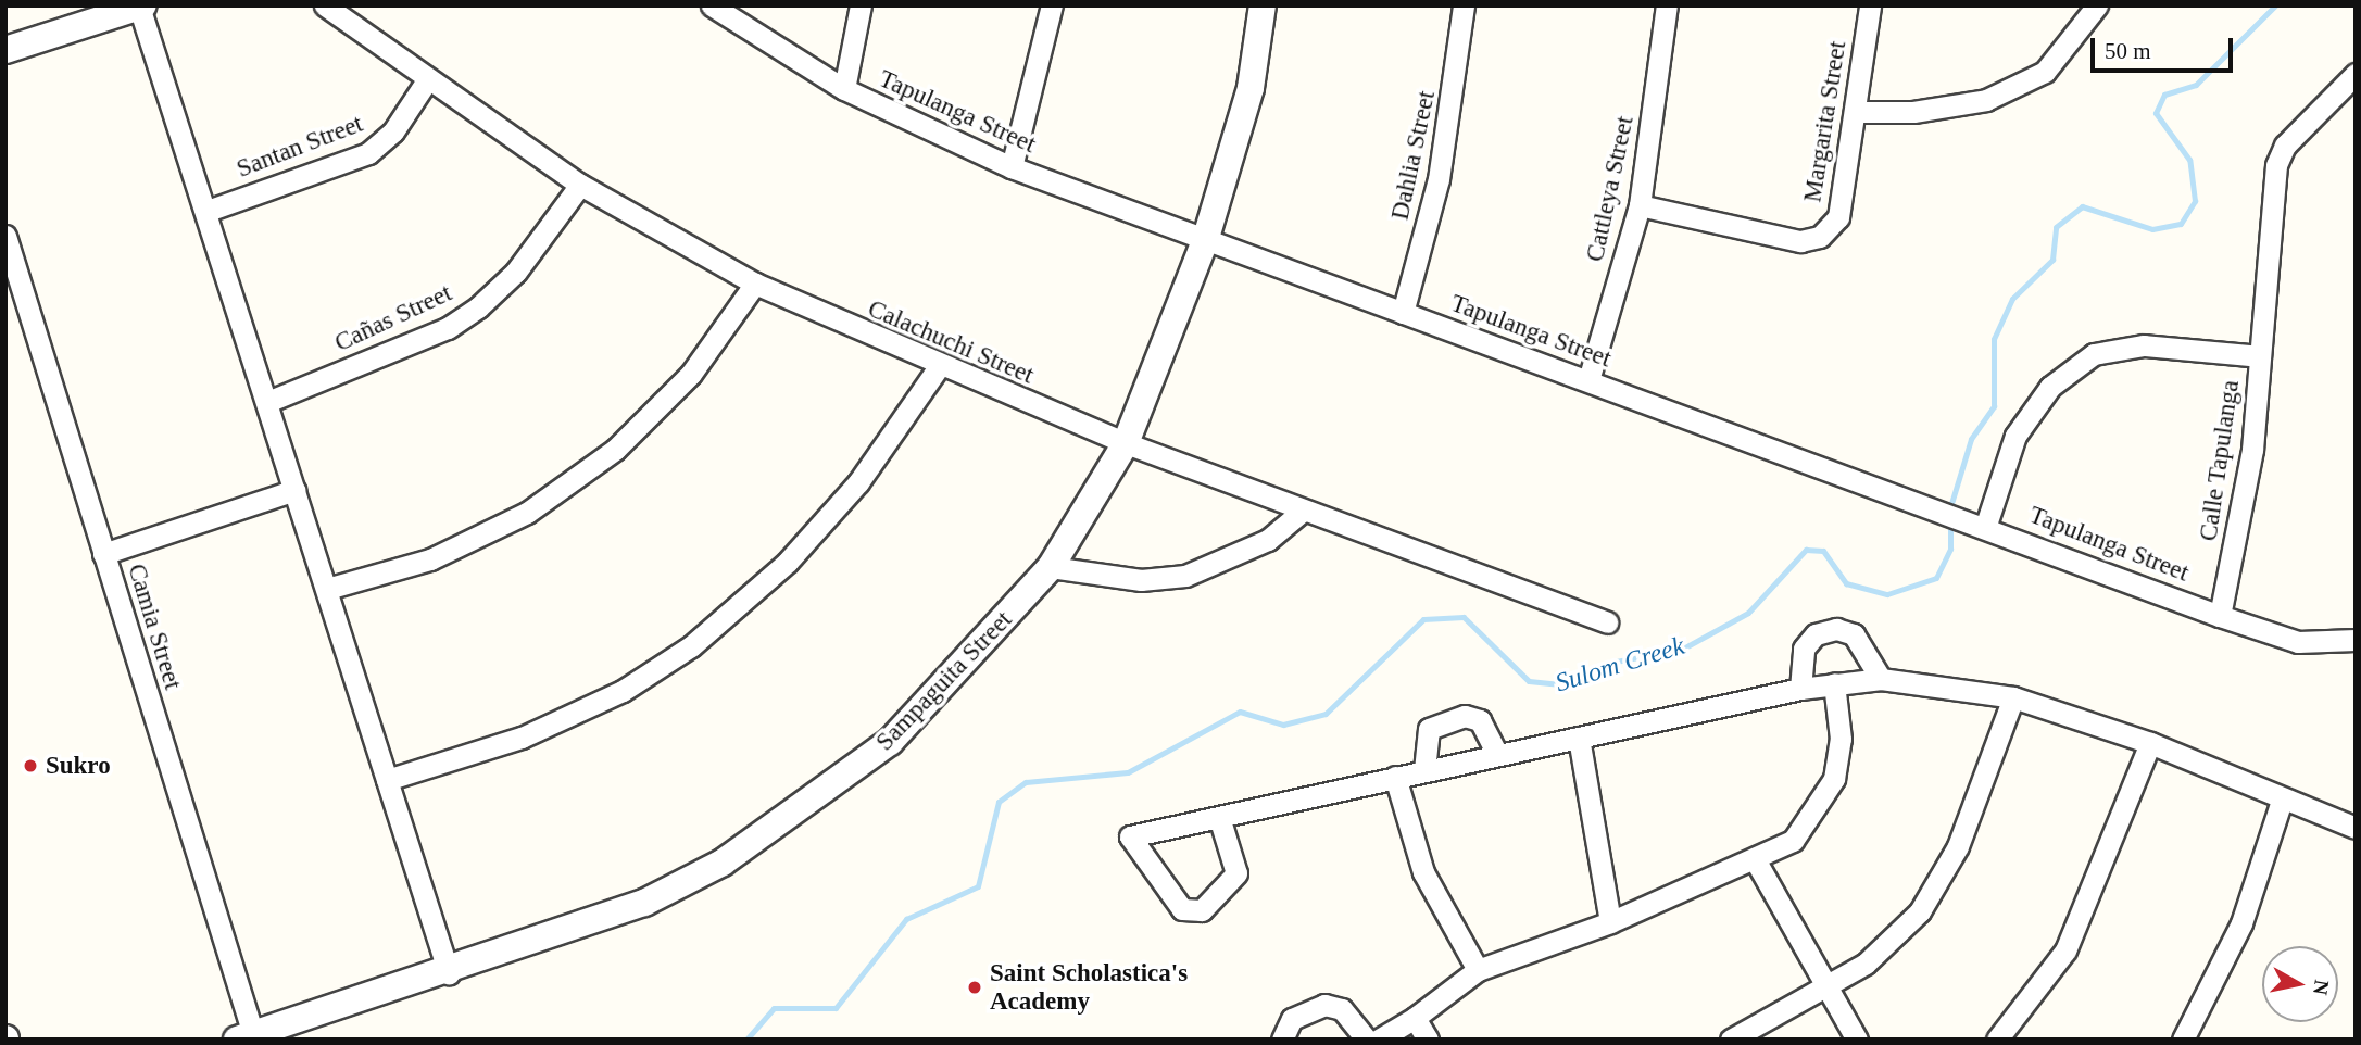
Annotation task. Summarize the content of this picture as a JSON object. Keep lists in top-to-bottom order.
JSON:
{
  "streets": {
    "street": [
      "Tapulanga Street",
      "Margarita Street",
      "Santan Street",
      "Dahlia Street",
      "Cattleya Street",
      "Cañas Street",
      "Calachuchi Street",
      "Calle Tapulanga",
      "Camia Street",
      "Sampaguita Street"
    ]
  },
  "crossings": [
    ["Tapulanga Street", "Dahlia Street"],
    ["Tapulanga Street", "Cattleya Street"],
    ["Tapulanga Street", "Calle Tapulanga"],
    ["Tapulanga Street", "Sampaguita Street"],
    ["Margarita Street", "Cattleya Street"],
    ["Santan Street", "Calachuchi Street"],
    ["Cañas Street", "Calachuchi Street"],
    ["Calachuchi Street", "Sampaguita Street"],
    ["Camia Street", "Sampaguita Street"]
  ],
  "water": ["Sulom Creek"],
  "places": ["Sukro", "Saint Scholastica's Academy"],
  "scale_bar": "50 m",
  "north": "right"
}
